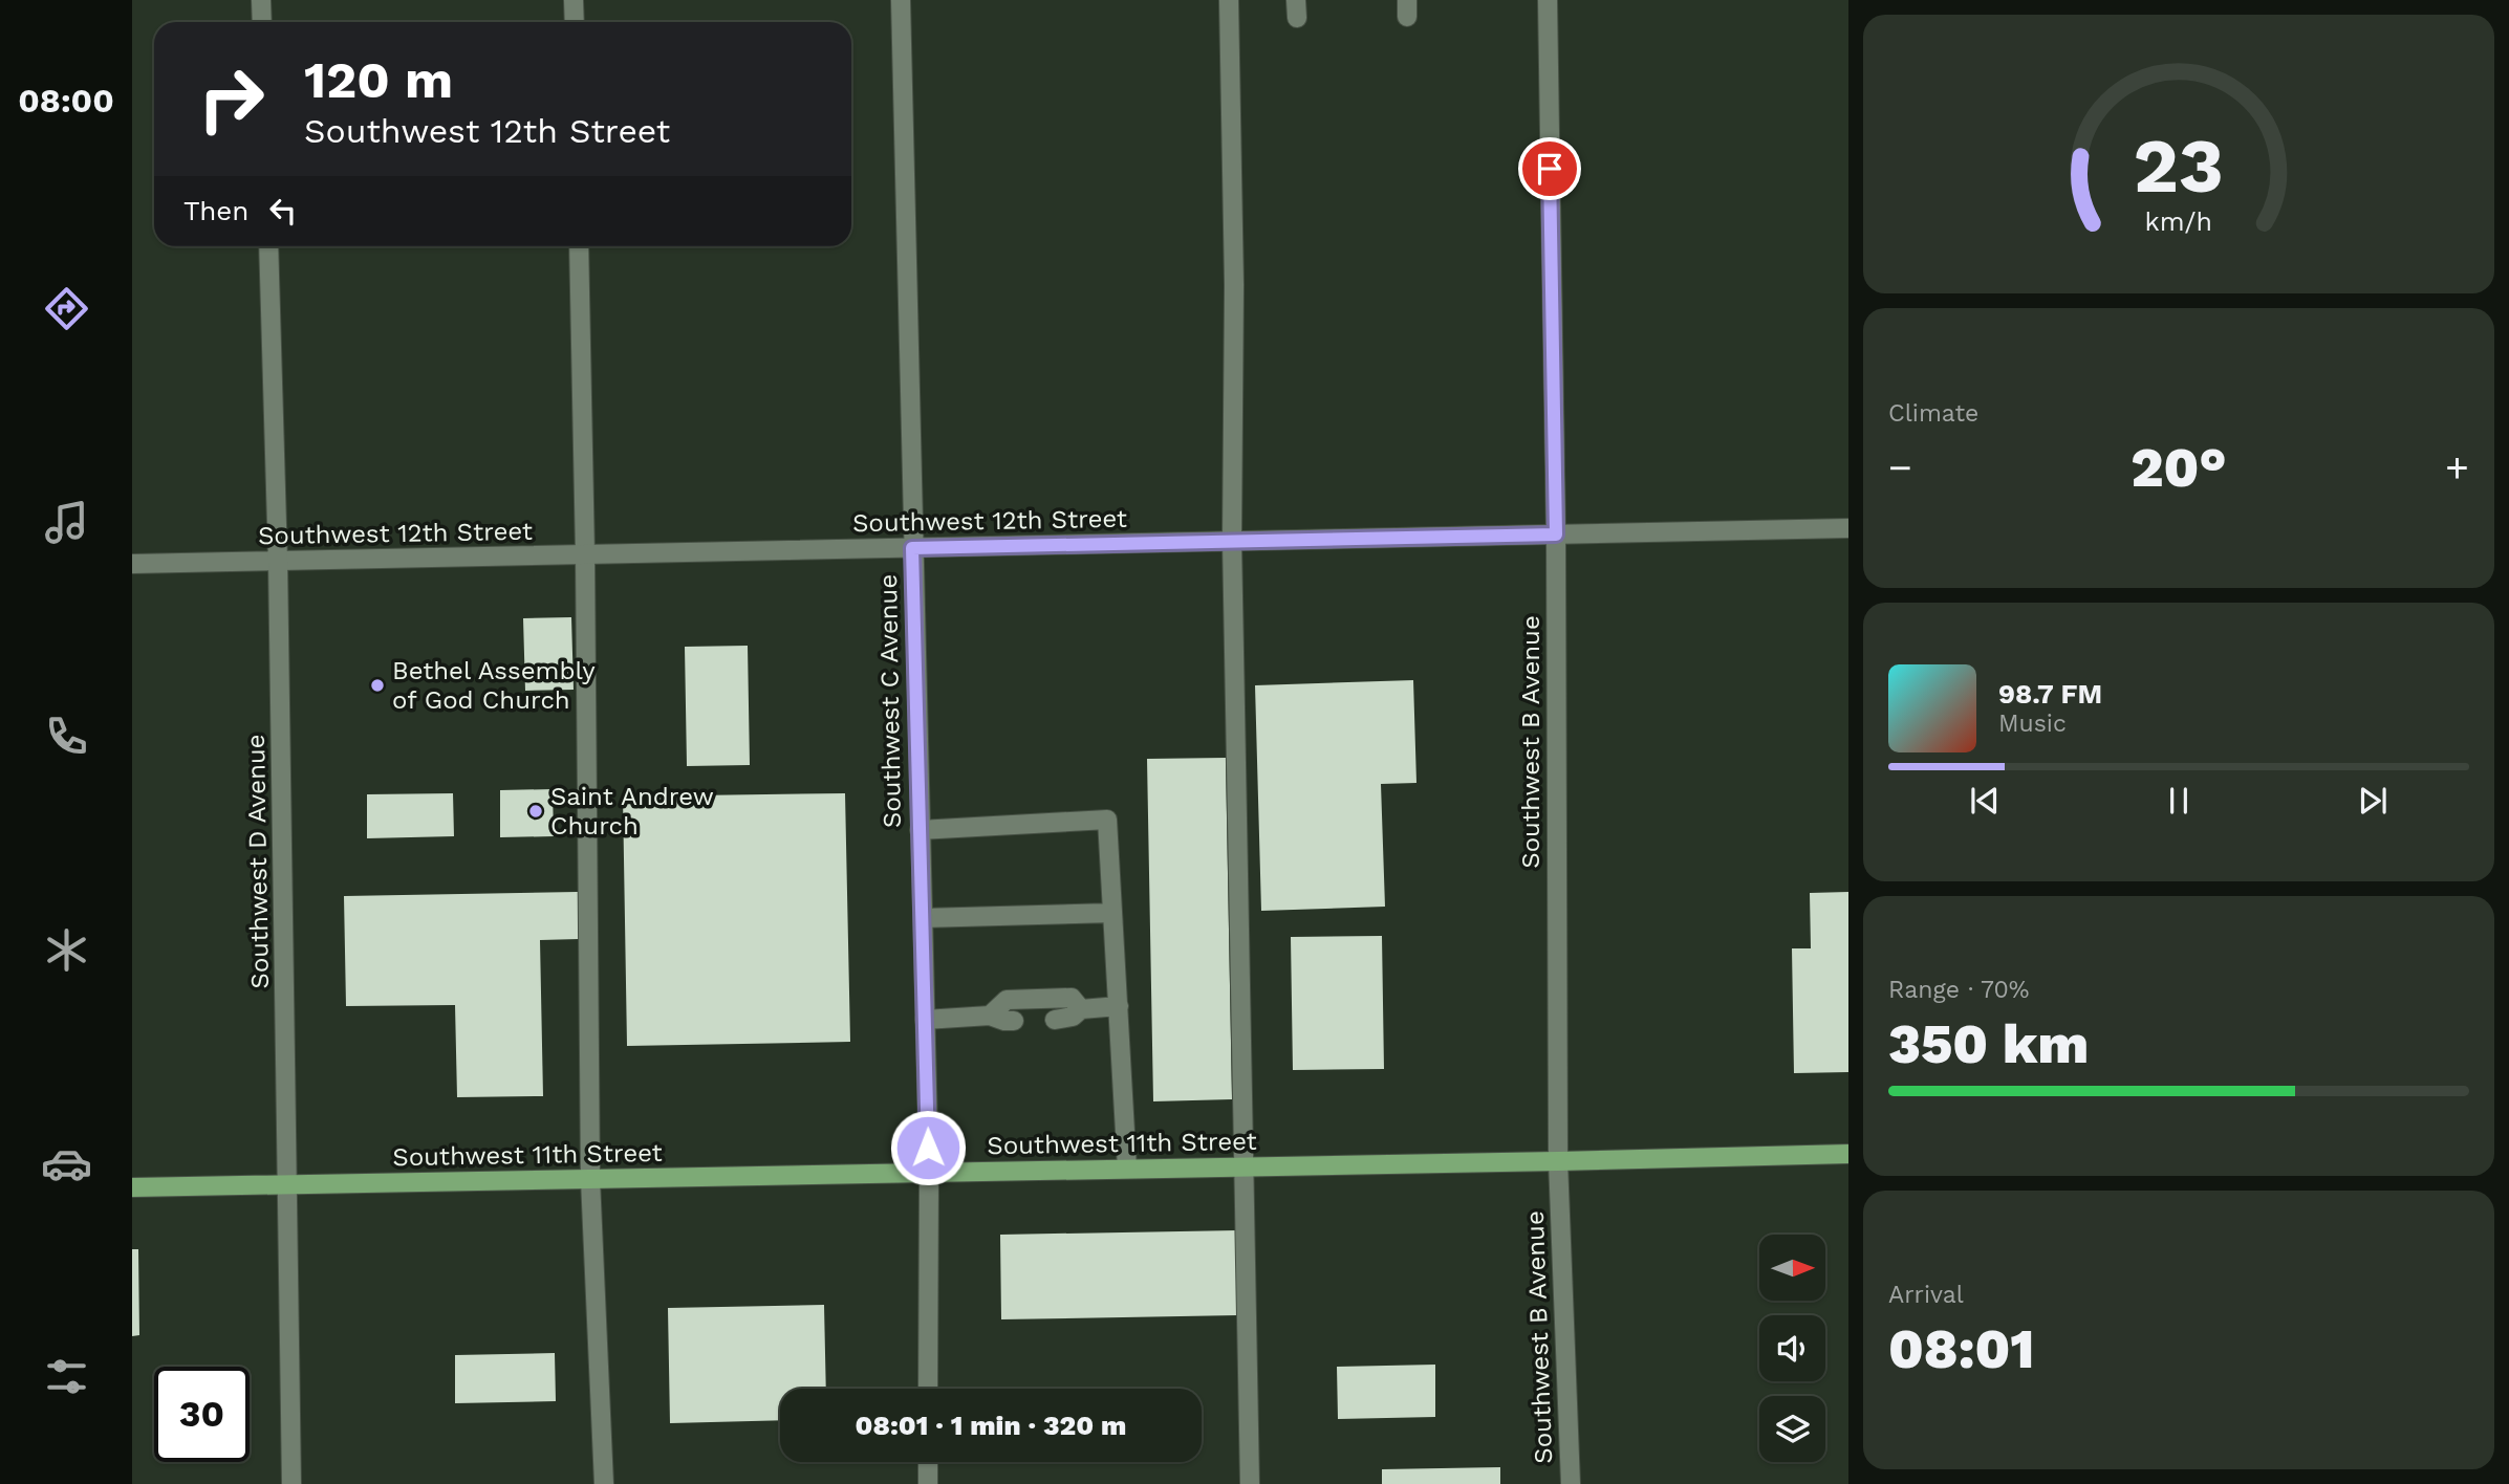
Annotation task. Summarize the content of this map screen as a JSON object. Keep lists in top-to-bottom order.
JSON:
{
  "streets": {
    "main road": ["Southwest 11th Street"],
    "street": [
      "Southwest 12th Street",
      "Southwest C Avenue",
      "Southwest B Avenue",
      "Southwest D Avenue"
    ]
  },
  "crossings": [
    ["Southwest 12th Street", "Southwest C Avenue"],
    ["Southwest 12th Street", "Southwest B Avenue"],
    ["Southwest 12th Street", "Southwest D Avenue"],
    ["Southwest C Avenue", "Southwest 11th Street"],
    ["Southwest B Avenue", "Southwest 11th Street"],
    ["Southwest D Avenue", "Southwest 11th Street"]
  ],
  "places": ["Bethel Assembly of God Church", "Saint Andrew Church"],
  "north": "right",
  "page": {
    "tabs": "08:00",
    "turn": ["120 m", "Southwest 12th Street"],
    "then": "Then",
    "tile": [
      "Climate",
      ["Range · 70%", "350 km"],
      ["Arrival", "08:01"]
    ],
    "heat": ["−", "20°", "+"],
    "song": ["98.7 FM", "Music"],
    "limit": "30",
    "trip": "08:01 · 1 min · 320 m",
    "gauge": ["23", "km/h"]
  }
}
